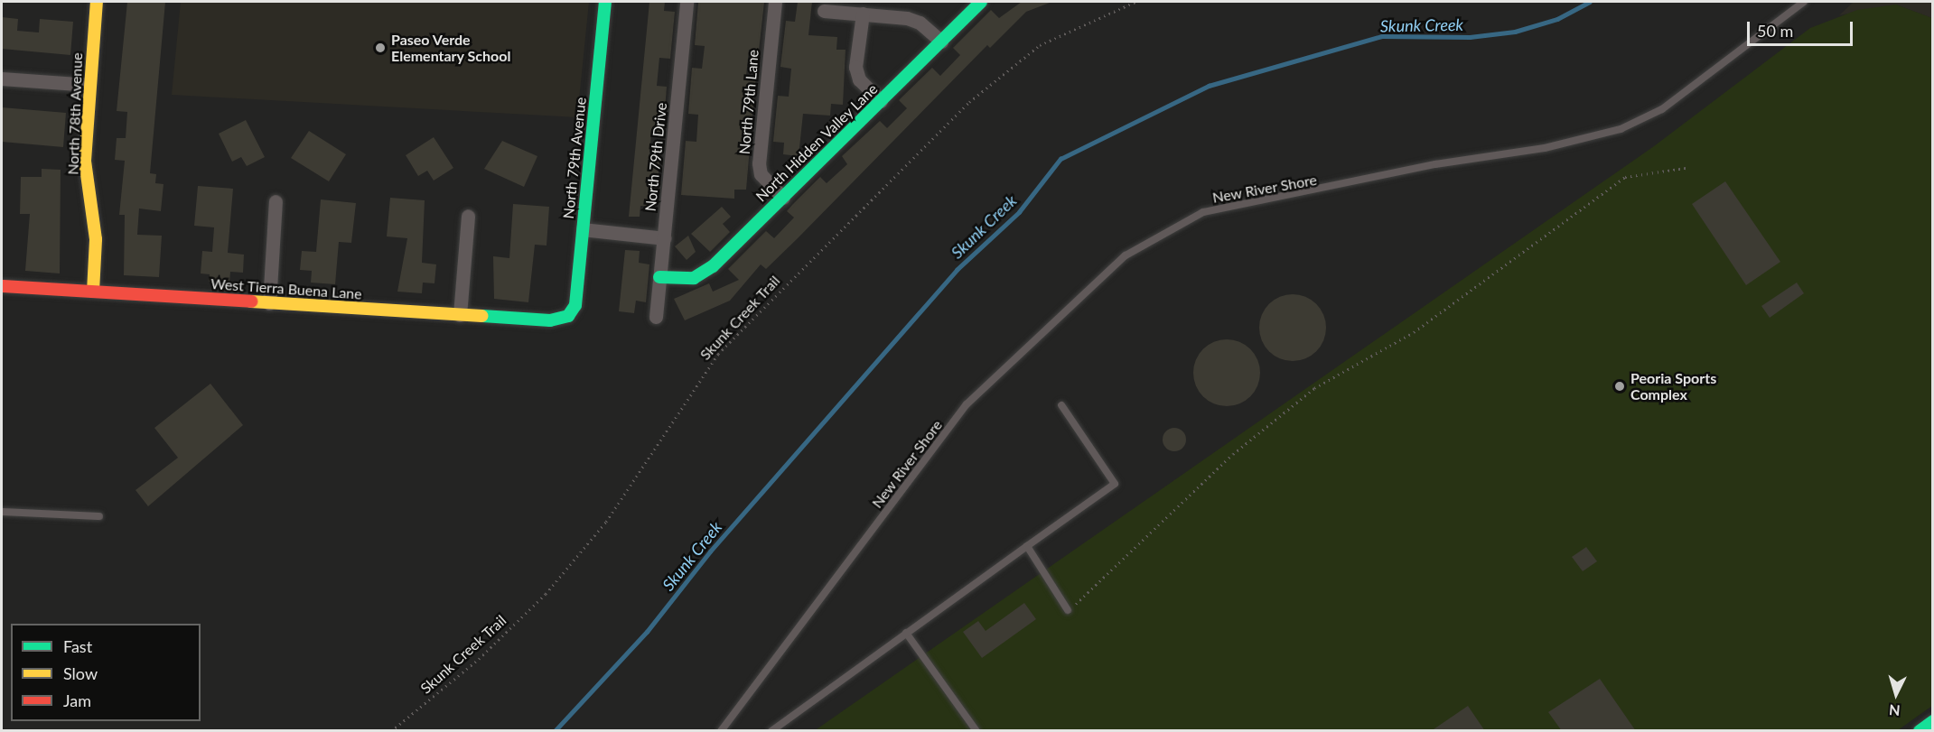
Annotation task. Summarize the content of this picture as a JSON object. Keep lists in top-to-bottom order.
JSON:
{
  "streets": {
    "street": [
      "North 79th Lane",
      "North 78th Avenue",
      "North Hidden Valley Lane",
      "North 79th Drive",
      "North 79th Avenue",
      "West Tierra Buena Lane"
    ],
    "lane": ["New River Shore"],
    "path": ["Skunk Creek Trail"]
  },
  "crossings": [
    ["North 79th Lane", "North Hidden Valley Lane"],
    ["North 78th Avenue", "West Tierra Buena Lane"],
    ["North Hidden Valley Lane", "North 79th Drive"],
    ["North 79th Avenue", "West Tierra Buena Lane"]
  ],
  "water": ["Skunk Creek"],
  "places": ["Paseo Verde Elementary School", "Peoria Sports Complex"],
  "legend": ["Fast", "Slow", "Jam"],
  "scale_bar": "50 m",
  "north": "bottom"
}
